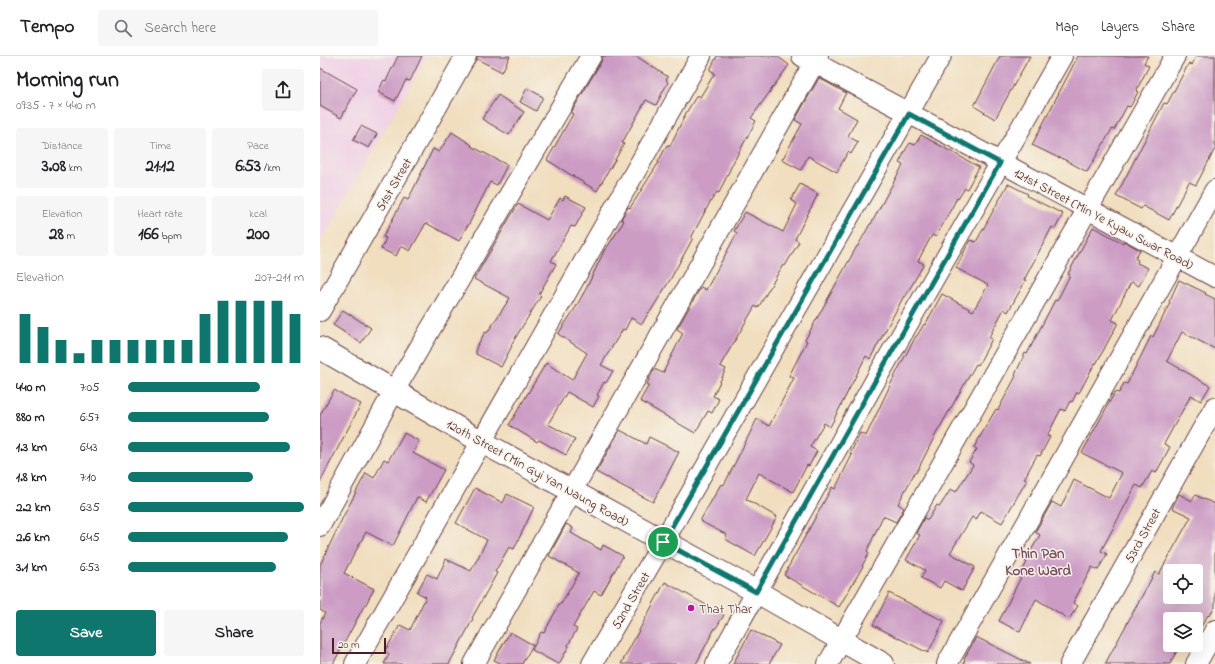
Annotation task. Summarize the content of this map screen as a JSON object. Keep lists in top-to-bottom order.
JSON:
{
  "streets": {
    "main road": ["120th Street (Min Gyi Yan Naung Road)"],
    "street": [
      "51st Street",
      "121st Street (Min Ye Kyaw Swar Road)",
      "53rd Street",
      "52nd Street"
    ]
  },
  "crossings": [
    ["121st Street (Min Ye Kyaw Swar Road)", "52nd Street"],
    ["120th Street (Min Gyi Yan Naung Road)", "52nd Street"]
  ],
  "districts": ["Thin Pan Kone Ward"],
  "places": ["That Thar"],
  "scale_bar": "20 m",
  "page": {
    "header": "Tempo",
    "search": "Search here",
    "nav": ["Map", "Layers", "Share"],
    "heading": ["Morning run", "09:35 · 7 × 440 m"],
    "stats": [
      ["Distance", "3.08 km"],
      ["Time", "21:12"],
      ["Pace", "6:53 /km"],
      ["Elevation", "28 m"],
      ["Heart rate", "166 bpm"],
      ["kcal", "200"]
    ],
    "chart": ["Elevation", "207–211 m"],
    "list": [
      {
        "name": "440 m",
        "note": "7:05"
      },
      {
        "name": "880 m",
        "note": "6:57"
      },
      {
        "name": "1.3 km",
        "note": "6:43"
      },
      {
        "name": "1.8 km",
        "note": "7:10"
      },
      {
        "name": "2.2 km",
        "note": "6:35"
      },
      {
        "name": "2.6 km",
        "note": "6:45"
      },
      {
        "name": "3.1 km",
        "note": "6:53"
      }
    ],
    "buttons": ["Save", "Share"],
    "scale": "20 m"
  }
}
